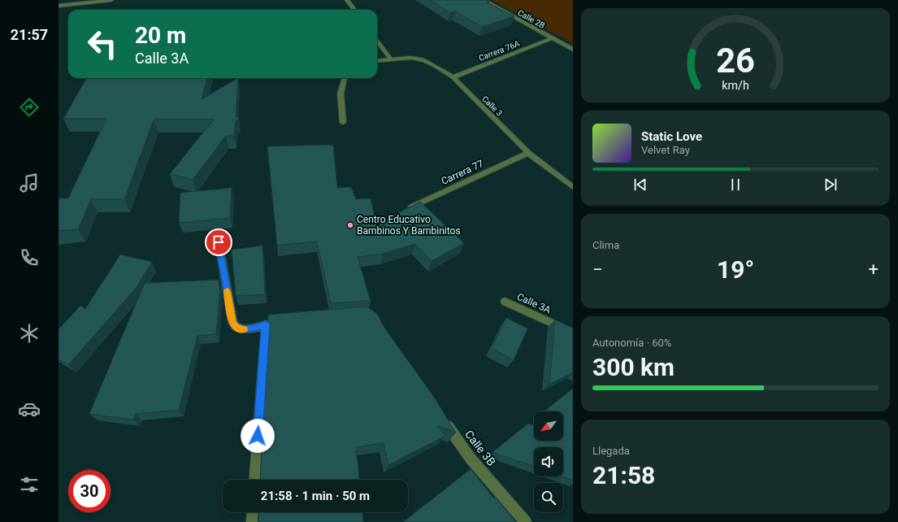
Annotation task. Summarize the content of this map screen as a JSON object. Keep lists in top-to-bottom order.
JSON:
{
  "streets": {
    "street": [
      "Calle 2B",
      "Carrera 76A",
      "Calle 3",
      "Carrera 77",
      "Calle 3A",
      "Calle 3B"
    ]
  },
  "crossings": [
    ["Calle 2B", "Carrera 76A"],
    ["Carrera 76A", "Calle 3"],
    ["Calle 3", "Carrera 77"]
  ],
  "places": ["Centro Educativo Bambinos Y Bambinitos"],
  "north": "bottom left",
  "page": {
    "tabs": "21:57",
    "turn": ["20 m", "Calle 3A"],
    "song": ["Static Love", "Velvet Ray"],
    "tile": [
      "Clima",
      ["Autonomía · 60%", "300 km"],
      ["Llegada", "21:58"]
    ],
    "heat": ["−", "19°", "+"],
    "limit": "30",
    "trip": "21:58 · 1 min · 50 m",
    "gauge": ["26", "km/h"]
  }
}
